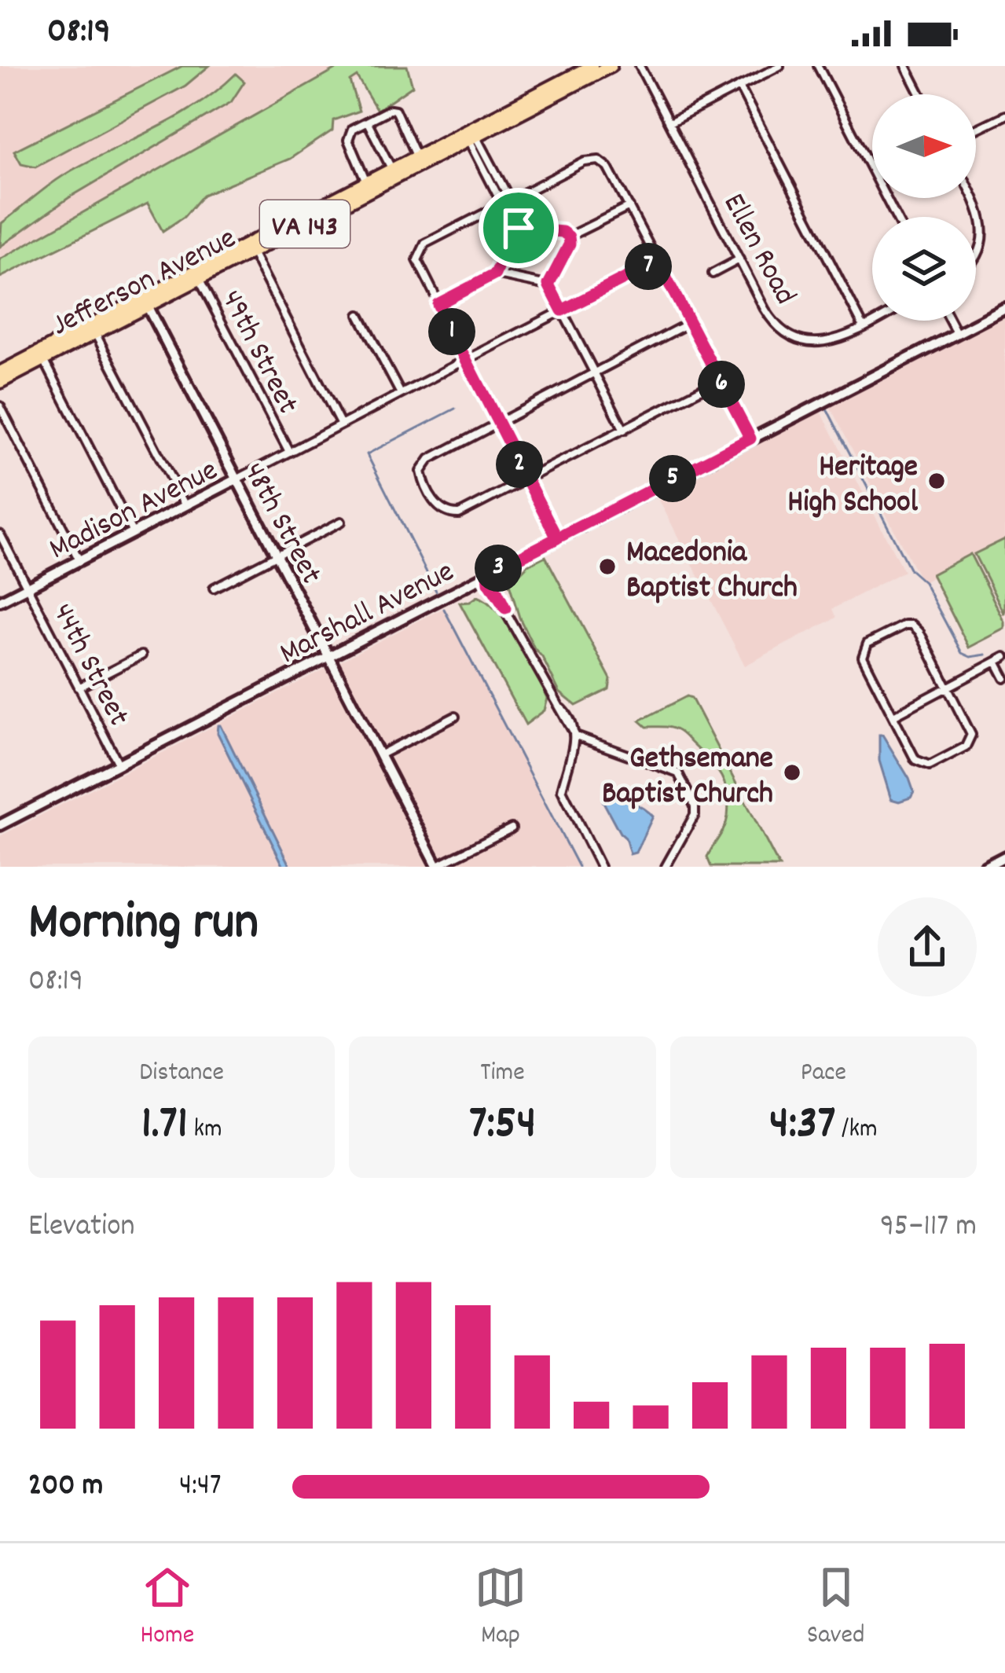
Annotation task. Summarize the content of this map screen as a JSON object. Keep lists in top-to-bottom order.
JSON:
{
  "streets": {
    "main road": ["VA 143", "Jefferson Avenue"],
    "street": [
      "Ellen Road",
      "49th Street",
      "Madison Avenue",
      "48th Street",
      "Marshall Avenue",
      "44th Street"
    ]
  },
  "crossings": [
    ["Jefferson Avenue", "49th Street"],
    ["Jefferson Avenue", "48th Street"],
    ["49th Street", "Madison Avenue"],
    ["Madison Avenue", "48th Street"],
    ["Madison Avenue", "44th Street"],
    ["48th Street", "Marshall Avenue"],
    ["Marshall Avenue", "44th Street"]
  ],
  "places": ["Heritage High School", "Macedonia Baptist Church", "Gethsemane Baptist Church"],
  "north": "right",
  "page": {
    "status": "08:19",
    "pins": [
      "7",
      "1",
      "6",
      "2",
      "5",
      "3"
    ],
    "heading": ["Morning run", "08:19"],
    "stats": [
      ["Distance", "1.71 km"],
      ["Time", "7:54"],
      ["Pace", "4:37 /km"]
    ],
    "chart": ["Elevation", "95–117 m"],
    "list": [
      {
        "name": "200 m",
        "note": "4:47"
      }
    ],
    "tabs": ["Home", "Map", "Saved"]
  }
}
